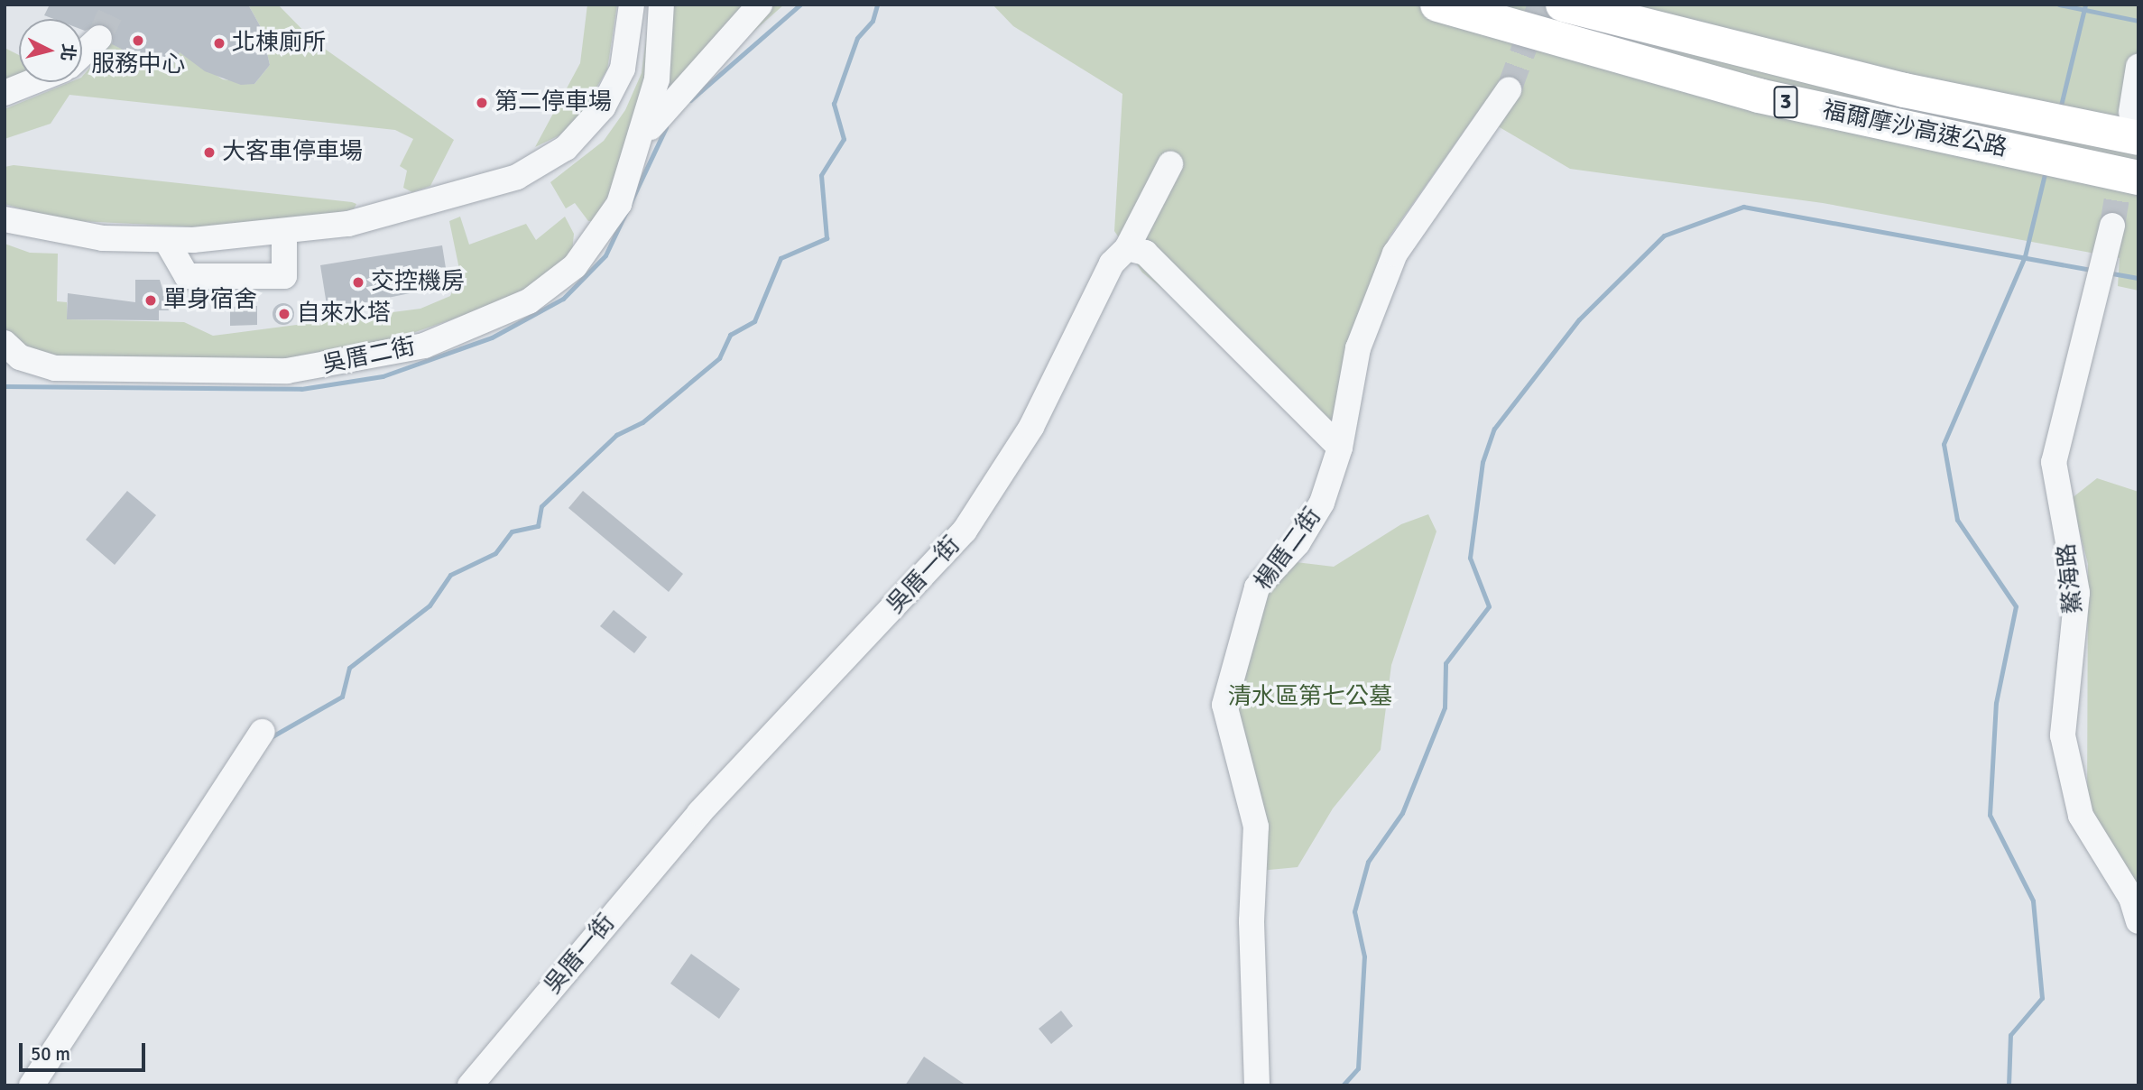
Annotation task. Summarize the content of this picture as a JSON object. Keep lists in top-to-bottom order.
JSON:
{
  "streets": {
    "highway": ["3", "福爾摩沙高速公路"],
    "street": [
      "吳厝二街",
      "楊厝二街",
      "吳厝一街",
      "鰲海路"
    ]
  },
  "parks": ["清水區第七公墓"],
  "places": [
    "服務中心",
    "北棟廁所",
    "第二停車場",
    "大客車停車場",
    "交控機房",
    "單身宿舍",
    "自來水塔"
  ],
  "scale_bar": "50 m",
  "north": "right"
}
